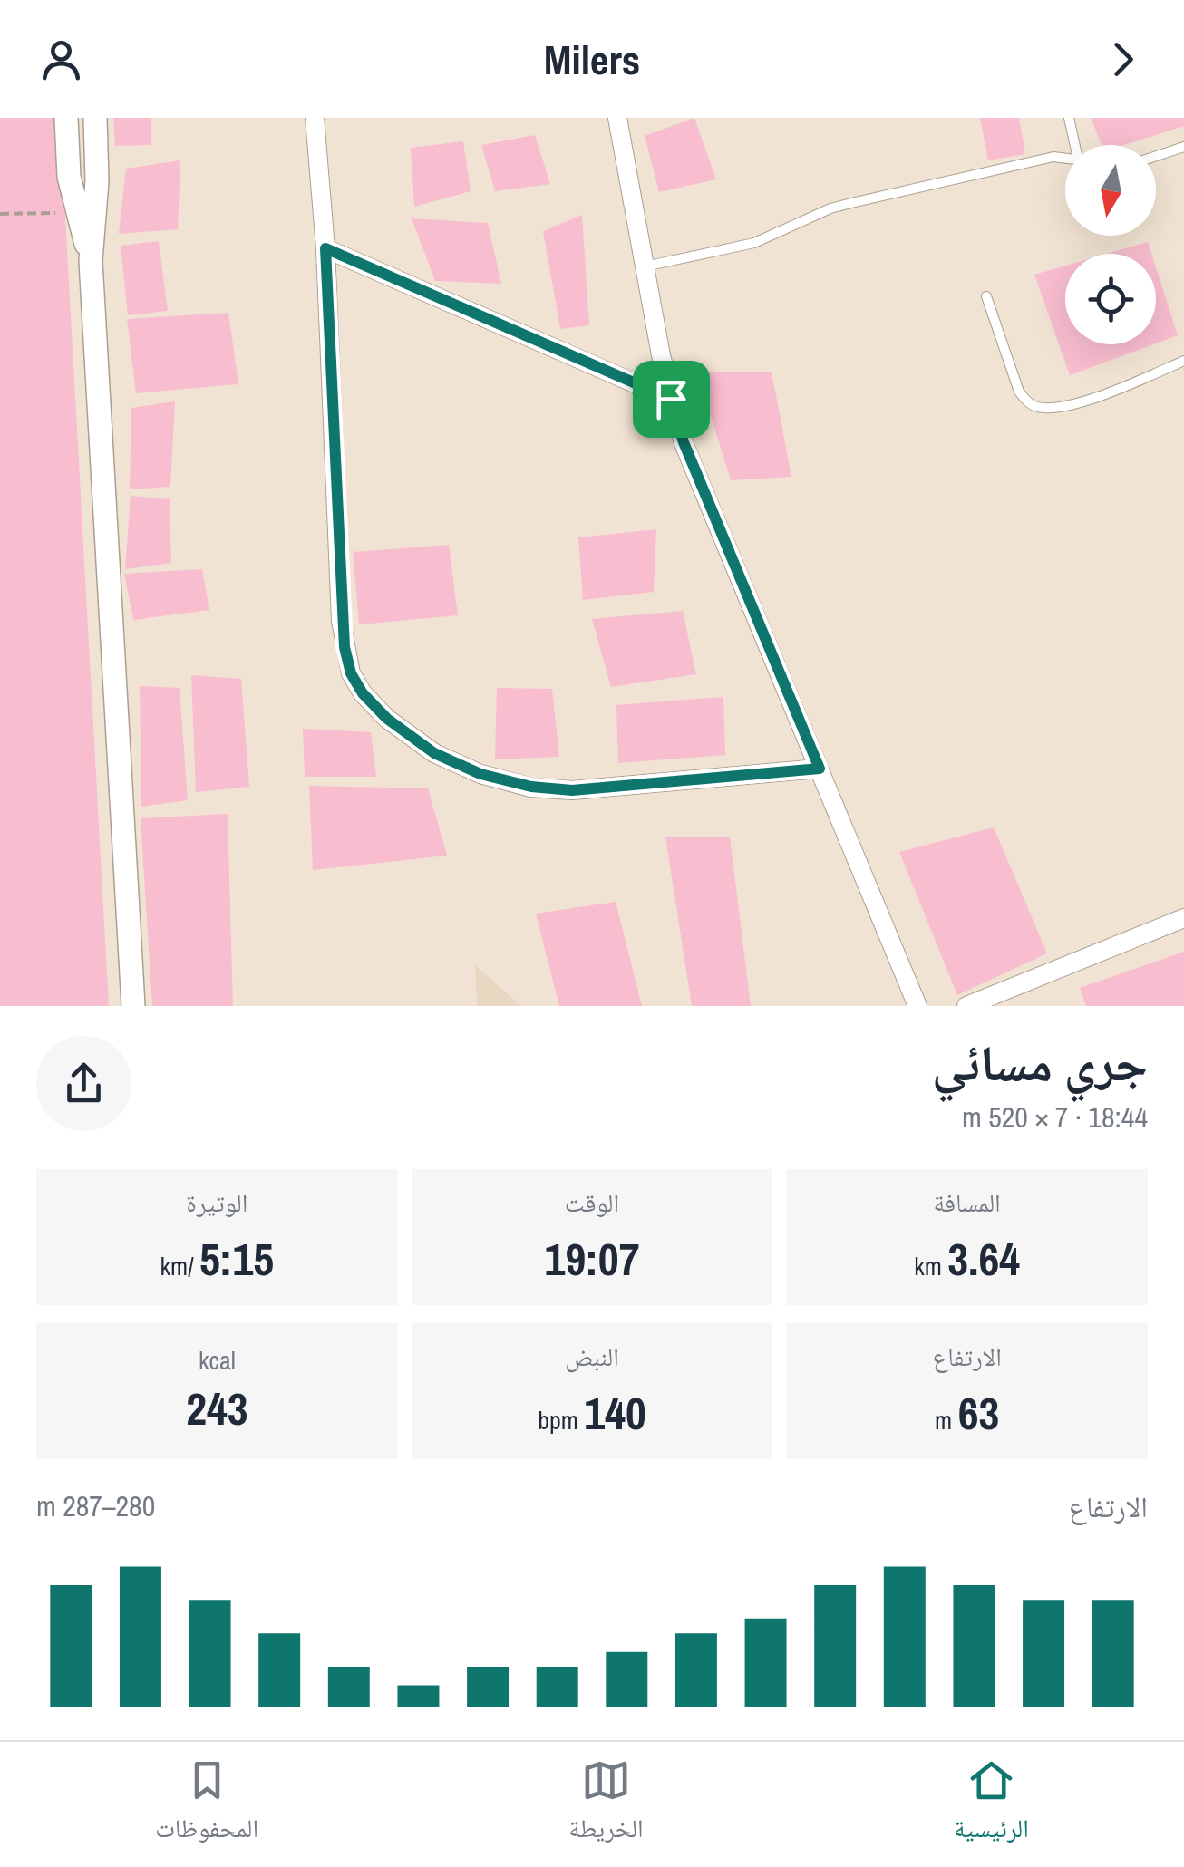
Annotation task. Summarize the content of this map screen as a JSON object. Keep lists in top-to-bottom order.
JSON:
{
  "north": "bottom",
  "page": {
    "header": "Milers",
    "heading": ["جري مسائي", "18:44 · 7 × 520 m"],
    "stats": [
      ["المسافة", "3.64 km"],
      ["الوقت", "19:07"],
      ["الوتيرة", "5:15 /km"],
      ["الارتفاع", "63 m"],
      ["النبض", "140 bpm"],
      ["kcal", "243"]
    ],
    "chart": ["الارتفاع", "280–287 m"],
    "tabs": ["الرئيسية", "الخريطة", "المحفوظات"]
  }
}
